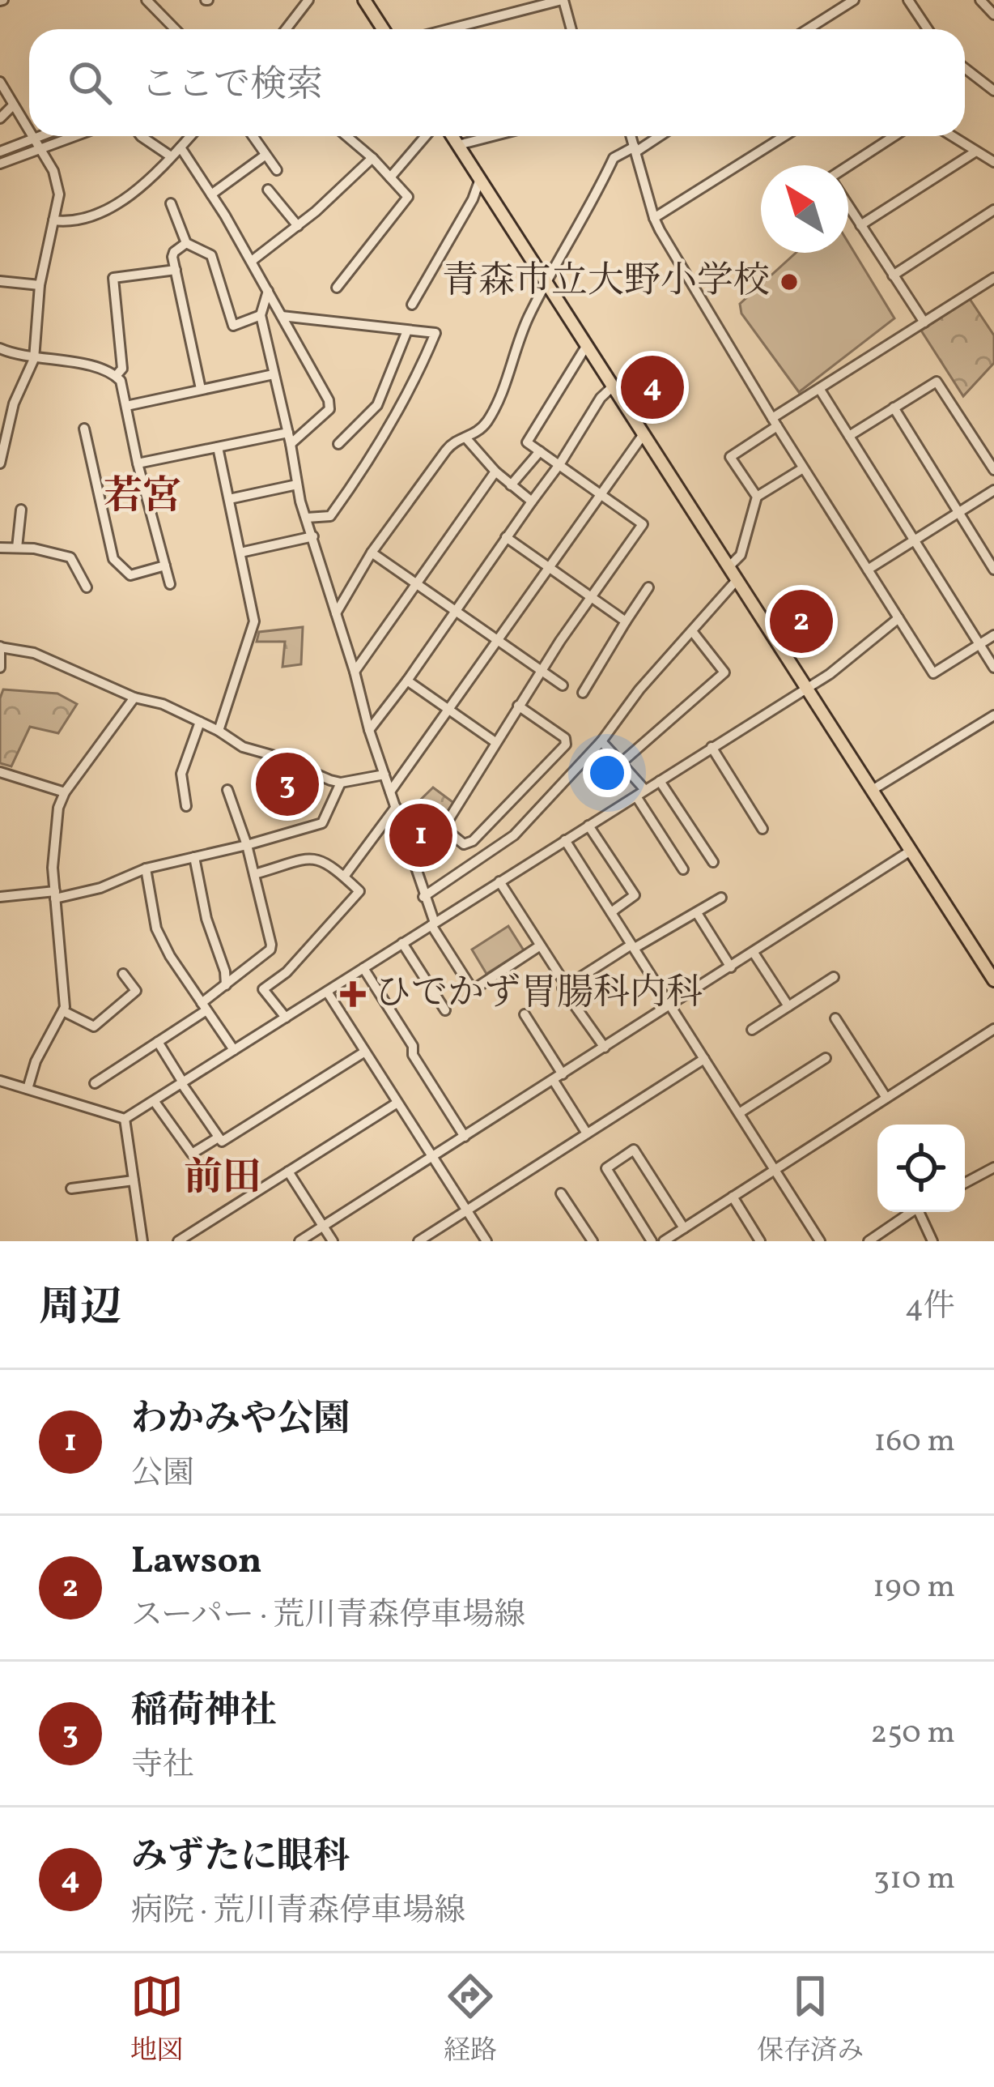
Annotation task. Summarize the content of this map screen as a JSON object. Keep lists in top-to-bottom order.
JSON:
{
  "districts": ["若宮", "前田"],
  "places": {
    "other": ["青森市立大野小学校"],
    "health": ["ひでかず胃腸科内科"]
  },
  "north": "top left",
  "page": {
    "search": "ここで検索",
    "pins": [
      "4",
      "2",
      "3",
      "1"
    ],
    "heading": ["周辺", "4件"],
    "list": [
      {
        "mark": "1",
        "name": "わかみや公園",
        "note": "公園",
        "value": "160 m"
      },
      {
        "mark": "2",
        "name": "Lawson",
        "note": "スーパー · 荒川青森停車場線",
        "value": "190 m"
      },
      {
        "mark": "3",
        "name": "稲荷神社",
        "note": "寺社",
        "value": "250 m"
      },
      {
        "mark": "4",
        "name": "みずたに眼科",
        "note": "病院 · 荒川青森停車場線",
        "value": "310 m"
      }
    ],
    "nav": ["地図", "経路", "保存済み"]
  }
}
